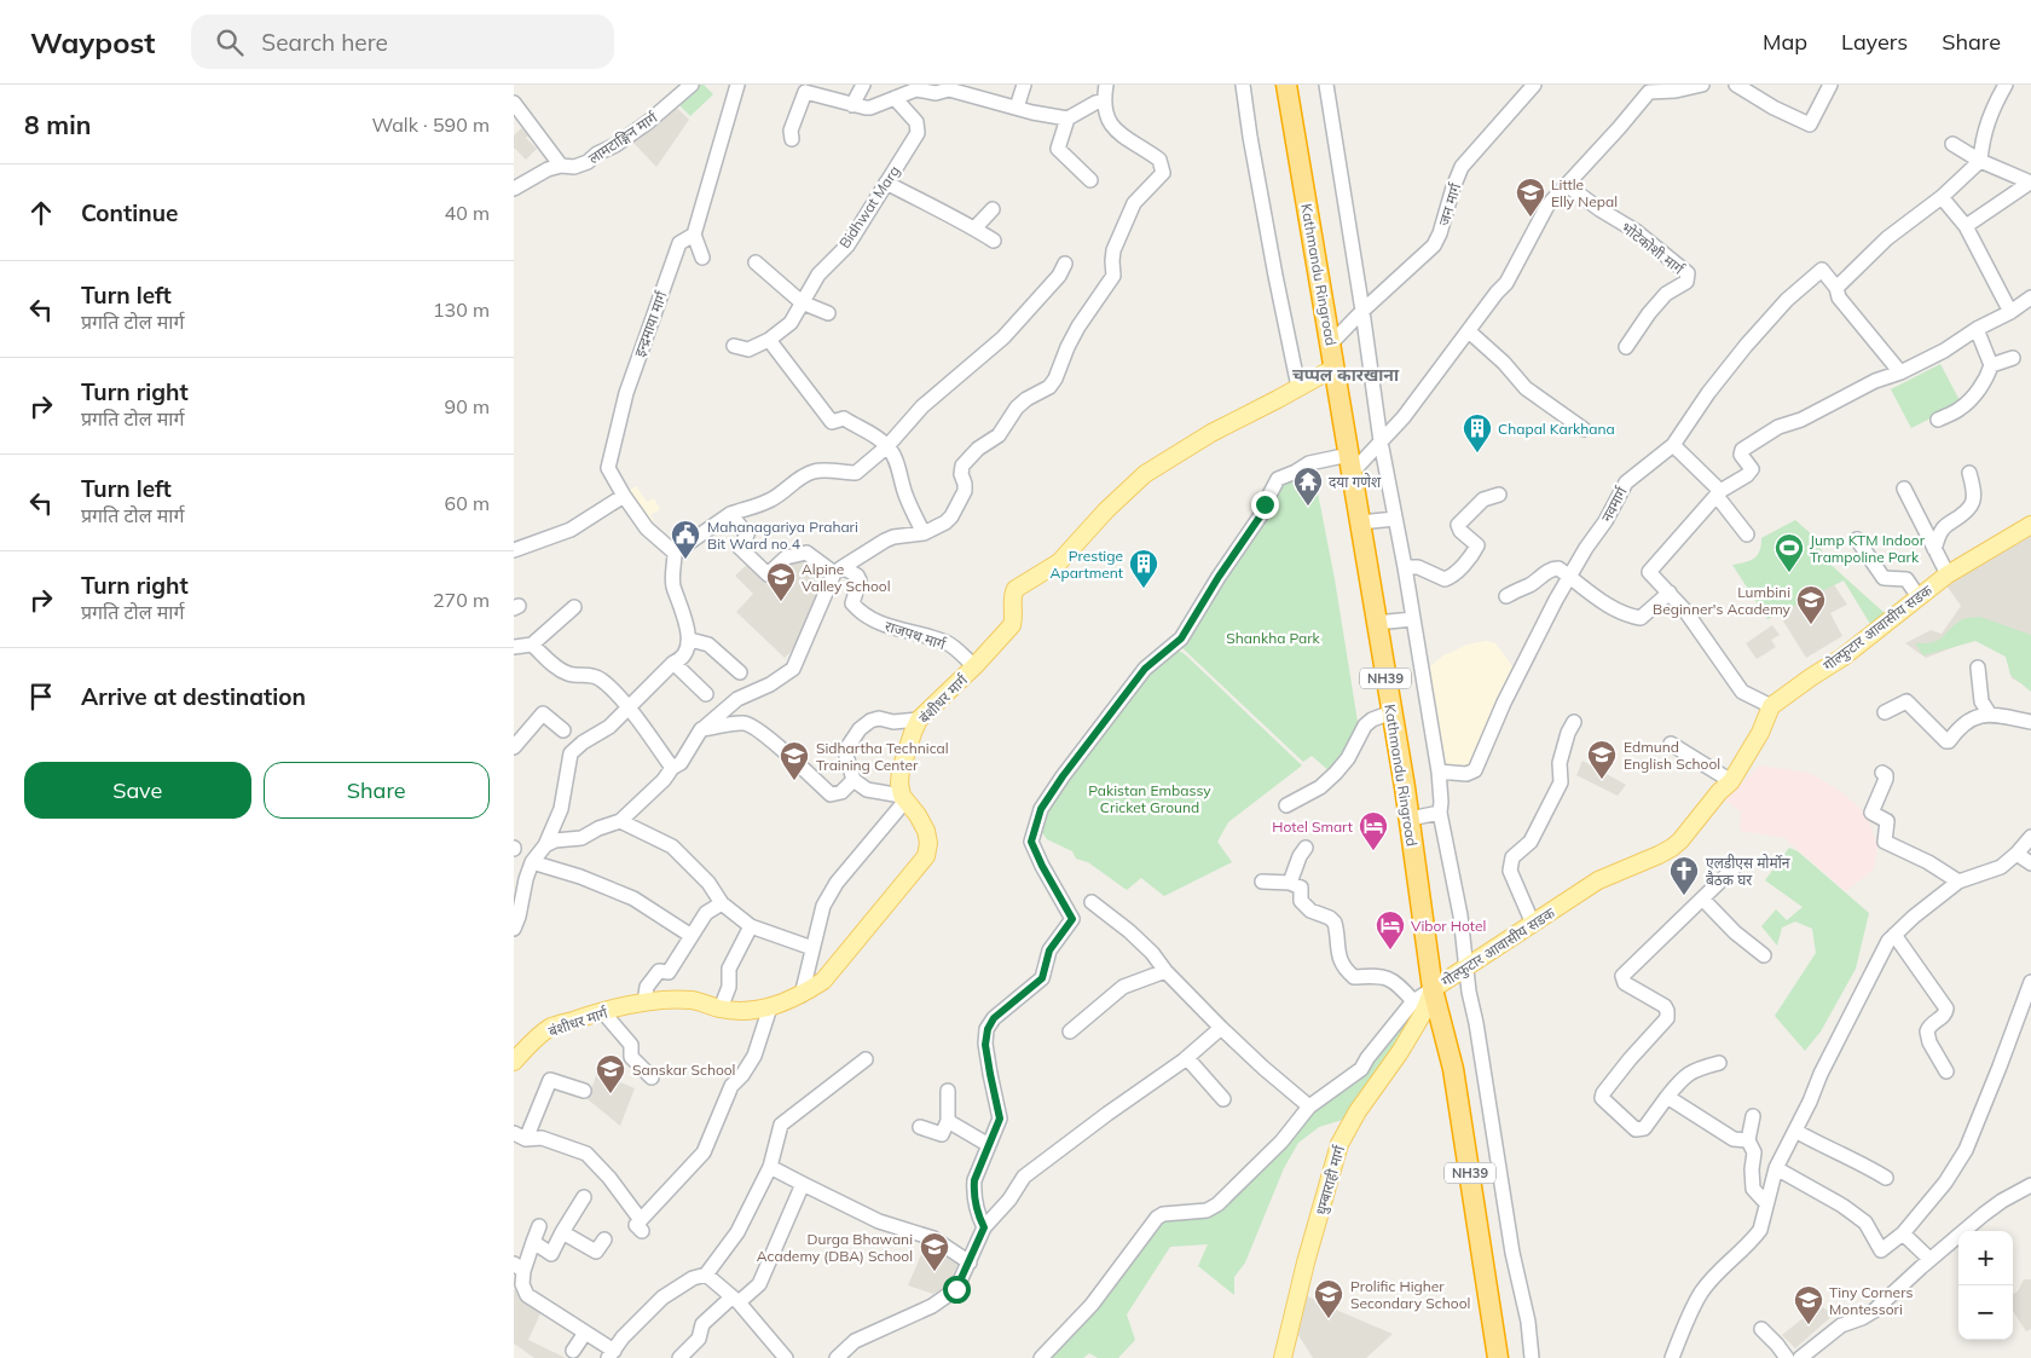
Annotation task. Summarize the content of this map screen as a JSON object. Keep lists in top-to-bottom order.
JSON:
{
  "streets": {
    "highway": ["Kathmandu Ringroad", "NH39"],
    "main road": ["गोल्फुटार आवासीय सडक", "बंशीधर मार्ग", "धुम्बाराही मार्ग"],
    "street": [
      "लामटाङ्गिन मार्ग",
      "जन मार्ग",
      "Bidhwat Marg",
      "भोटेकोशी मार्ग",
      "इन्द्रमाया मार्ग",
      "नवमार्ग",
      "राजपथ मार्ग"
    ]
  },
  "crossings": [
    ["जन मार्ग", "Kathmandu Ringroad"],
    ["Kathmandu Ringroad", "गोल्फुटार आवासीय सडक"],
    ["Kathmandu Ringroad", "बंशीधर मार्ग"],
    ["Kathmandu Ringroad", "धुम्बाराही मार्ग"],
    ["गोल्फुटार आवासीय सडक", "धुम्बाराही मार्ग"],
    ["राजपथ मार्ग", "बंशीधर मार्ग"]
  ],
  "districts": ["चप्पल कारखाना"],
  "parks": ["Shankha Park", "Pakistan Embassy Cricket Ground"],
  "places": {
    "school or university": [
      "Little Elly Nepal",
      "Alpine Valley School",
      "Lumbini Beginner's Academy",
      "Edmund English School",
      "Sidhartha Technical Training Center",
      "Sanskar School",
      "Durga Bhawani Academy (DBA) School",
      "Prolific Higher Secondary School",
      "Tiny Corners Montessori"
    ],
    "building": ["Chapal Karkhana", "Prestige Apartment"],
    "temple": ["दया गणेश"],
    "public building": ["Mahanagariya Prahari Bit Ward no 4"],
    "sports": ["Jump KTM Indoor Trampoline Park"],
    "hotel": ["Hotel Smart", "Vibor Hotel"],
    "church": ["एलडीएस मोर्मोन बैठक घर"]
  },
  "page": {
    "header": "Waypost",
    "search": "Search here",
    "nav": ["Map", "Layers", "Share"],
    "heading": ["8 min", "Walk · 590 m"],
    "list": [
      ["Continue", "40 m"],
      ["Turn left", "प्रगति टोल मार्ग", "130 m"],
      ["Turn right", "प्रगति टोल मार्ग", "90 m"],
      ["Turn left", "प्रगति टोल मार्ग", "60 m"],
      ["Turn right", "प्रगति टोल मार्ग", "270 m"],
      "Arrive at destination"
    ],
    "buttons": ["Save", "Share"],
    "map_buttons": ["+", "−"]
  }
}
